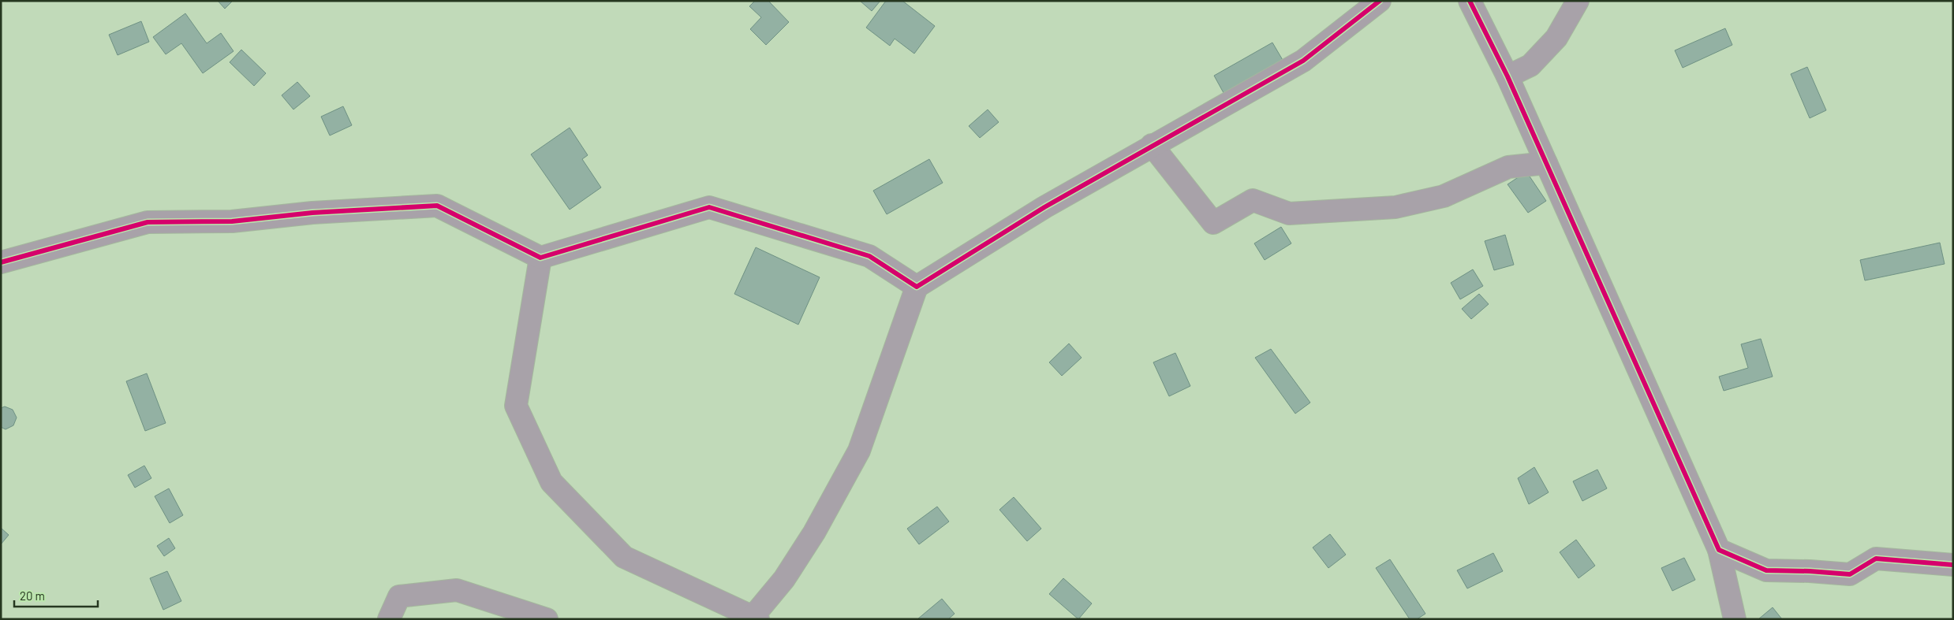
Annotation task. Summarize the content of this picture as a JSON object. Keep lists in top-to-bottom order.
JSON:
{
  "scale_bar": "20 m"
}
